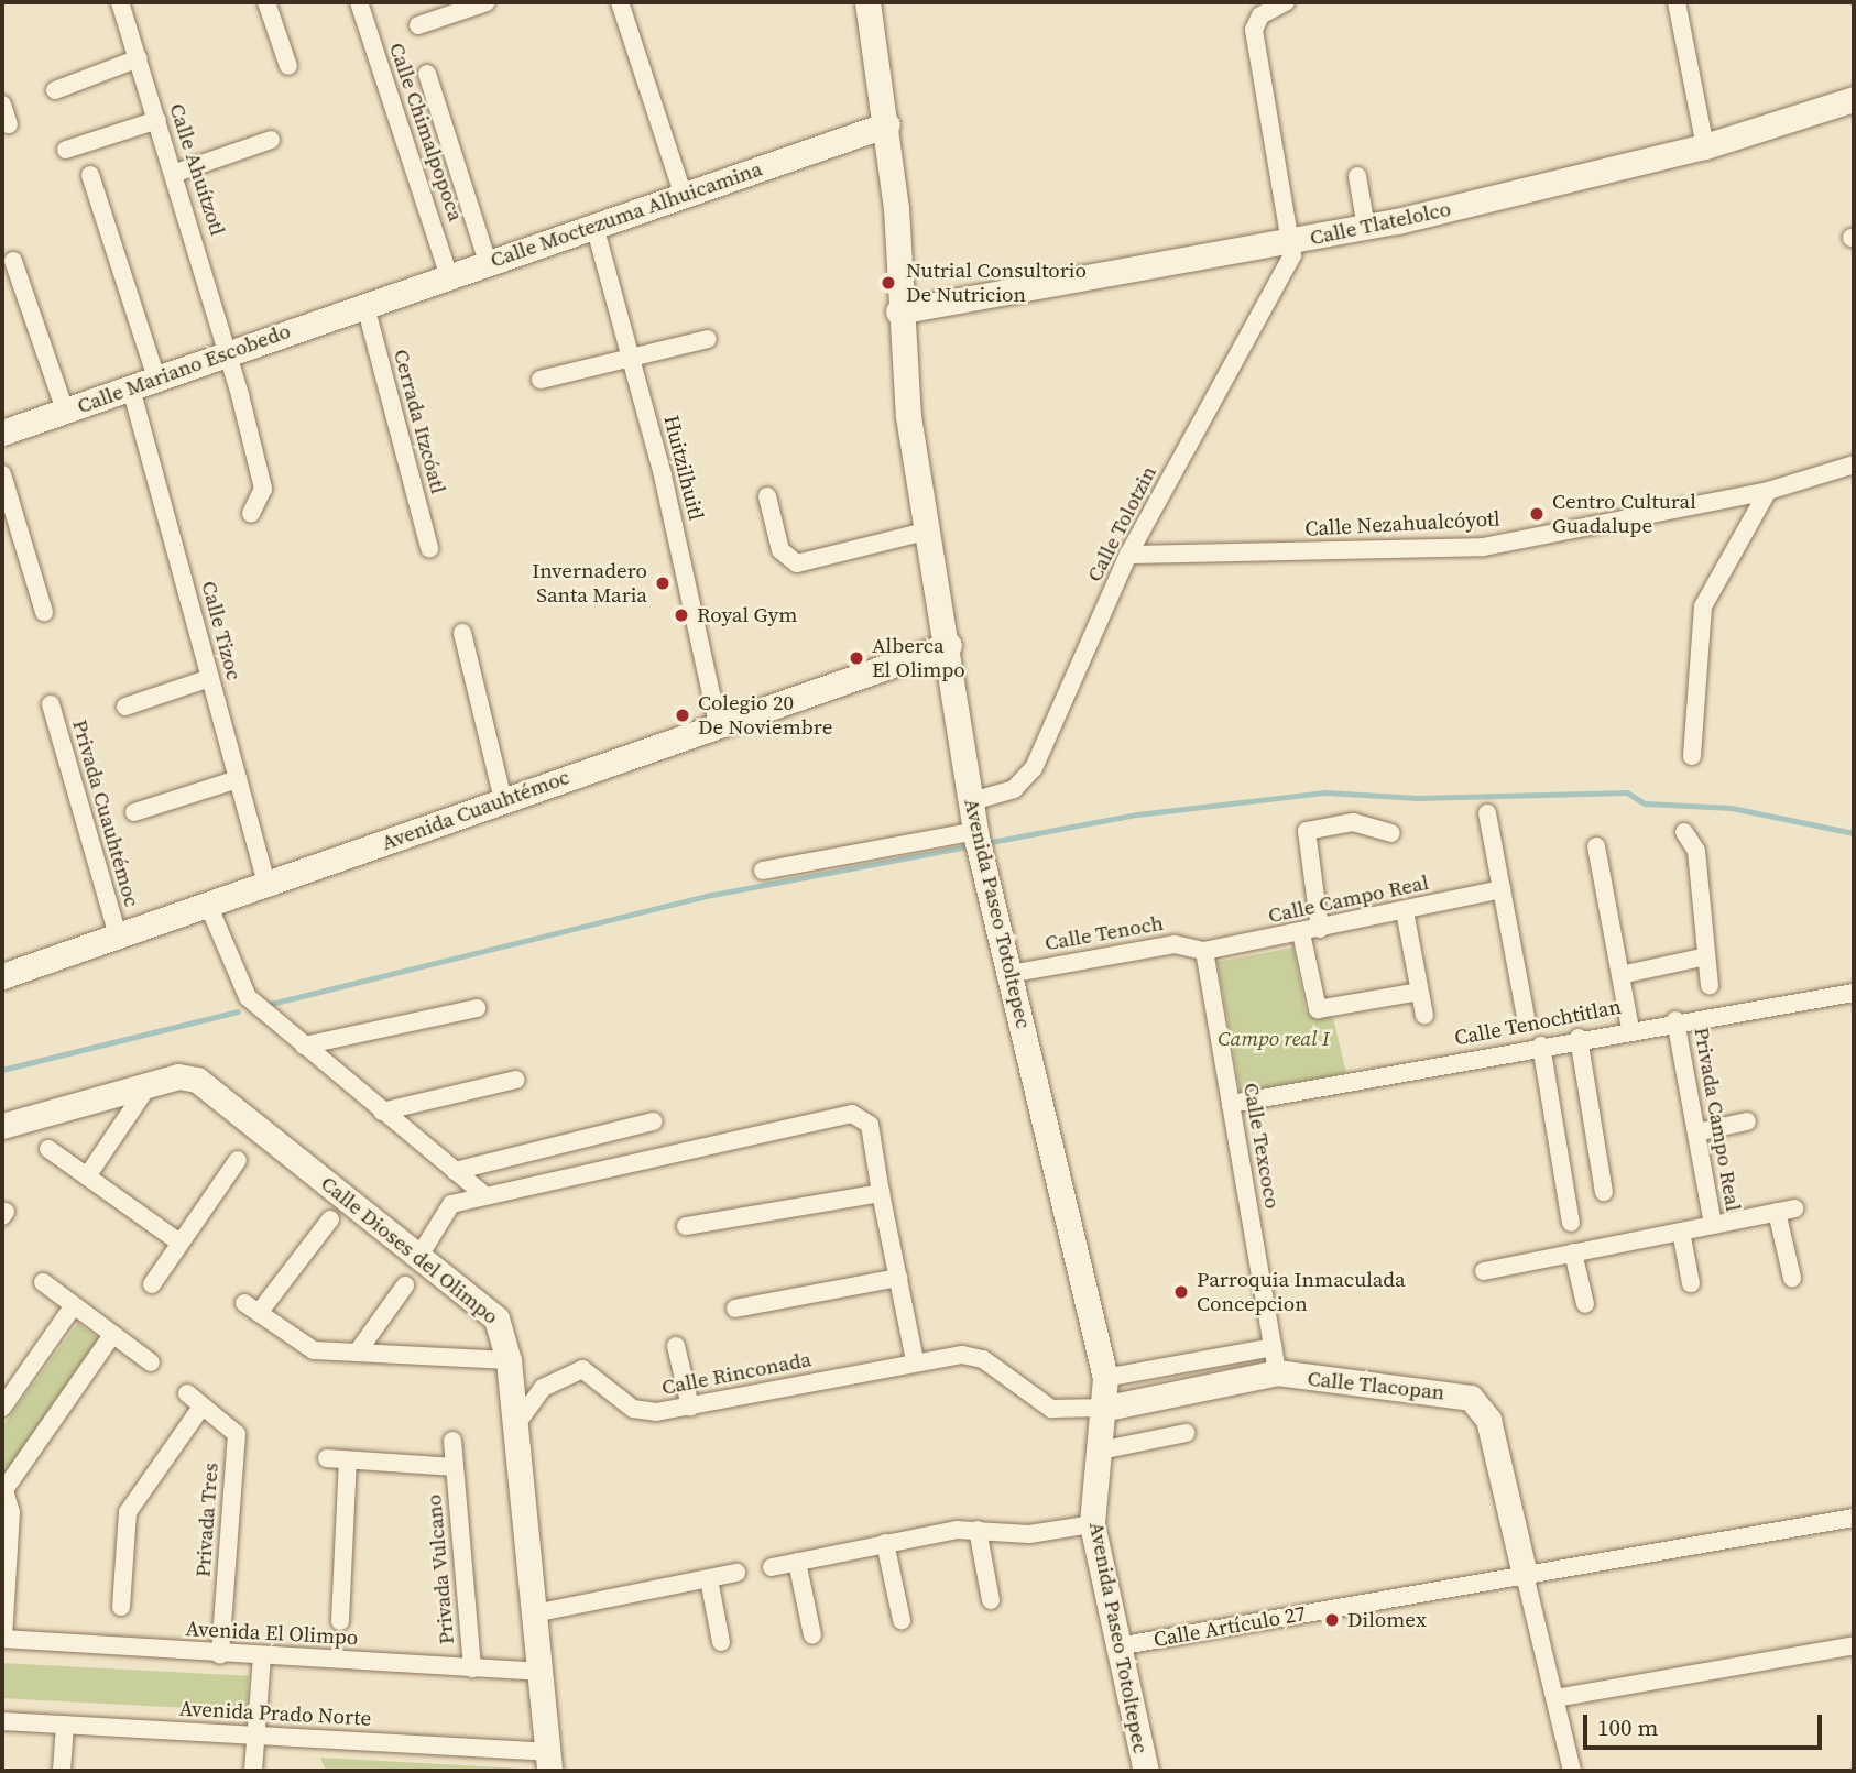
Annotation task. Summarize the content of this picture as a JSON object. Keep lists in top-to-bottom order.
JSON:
{
  "streets": {
    "main road": [
      "Calle Moctezuma Alhuicamina",
      "Calle Tlatelolco",
      "Calle Mariano Escobedo",
      "Avenida Cuauhtémoc",
      "Avenida Paseo Totoltepec",
      "Calle Dioses del Olimpo",
      "Calle Tlacopan"
    ],
    "street": [
      "Calle Chimalpopoca",
      "Calle Ahuítzotl",
      "Cerrada Itzcóatl",
      "Huitzilhuitl",
      "Calle Tolotzin",
      "Calle Nezahualcóyotl",
      "Calle Tizoc",
      "Privada Cuauhtémoc",
      "Calle Campo Real",
      "Calle Tenoch",
      "Calle Tenochtitlan",
      "Privada Campo Real",
      "Calle Texcoco",
      "Calle Rinconada",
      "Privada Tres",
      "Privada Vulcano",
      "Calle Artículo 27",
      "Avenida El Olimpo",
      "Avenida Prado Norte"
    ]
  },
  "crossings": [
    ["Calle Chimalpopoca", "Calle Moctezuma Alhuicamina"],
    ["Calle Ahuítzotl", "Calle Mariano Escobedo"],
    ["Calle Moctezuma Alhuicamina", "Calle Mariano Escobedo"],
    ["Calle Moctezuma Alhuicamina", "Cerrada Itzcóatl"],
    ["Calle Moctezuma Alhuicamina", "Huitzilhuitl"],
    ["Calle Moctezuma Alhuicamina", "Avenida Paseo Totoltepec"],
    ["Calle Tlatelolco", "Calle Tolotzin"],
    ["Calle Tlatelolco", "Avenida Paseo Totoltepec"],
    ["Calle Mariano Escobedo", "Cerrada Itzcóatl"],
    ["Calle Mariano Escobedo", "Calle Tizoc"],
    ["Huitzilhuitl", "Avenida Cuauhtémoc"],
    ["Calle Tolotzin", "Calle Nezahualcóyotl"],
    ["Calle Tolotzin", "Avenida Paseo Totoltepec"],
    ["Calle Tizoc", "Avenida Cuauhtémoc"],
    ["Avenida Cuauhtémoc", "Privada Cuauhtémoc"],
    ["Avenida Cuauhtémoc", "Avenida Paseo Totoltepec"],
    ["Calle Campo Real", "Calle Tenoch"],
    ["Calle Campo Real", "Calle Texcoco"],
    ["Avenida Paseo Totoltepec", "Calle Tenoch"],
    ["Avenida Paseo Totoltepec", "Calle Rinconada"],
    ["Avenida Paseo Totoltepec", "Calle Artículo 27"],
    ["Calle Tenoch", "Calle Texcoco"],
    ["Calle Tenochtitlan", "Privada Campo Real"],
    ["Calle Tenochtitlan", "Calle Texcoco"],
    ["Calle Texcoco", "Calle Tlacopan"],
    ["Calle Dioses del Olimpo", "Calle Rinconada"],
    ["Calle Dioses del Olimpo", "Avenida El Olimpo"],
    ["Calle Dioses del Olimpo", "Avenida Prado Norte"],
    ["Calle Tlacopan", "Calle Artículo 27"],
    ["Privada Tres", "Avenida El Olimpo"],
    ["Privada Vulcano", "Avenida El Olimpo"]
  ],
  "parks": ["Campo real I"],
  "places": [
    "Nutrial Consultorio De Nutricion",
    "Centro Cultural Guadalupe",
    "Invernadero Santa Maria",
    "Royal Gym",
    "Alberca El Olimpo",
    "Colegio 20 De Noviembre",
    "Parroquia Inmaculada Concepcion",
    "Dilomex"
  ],
  "scale_bar": "100 m"
}
